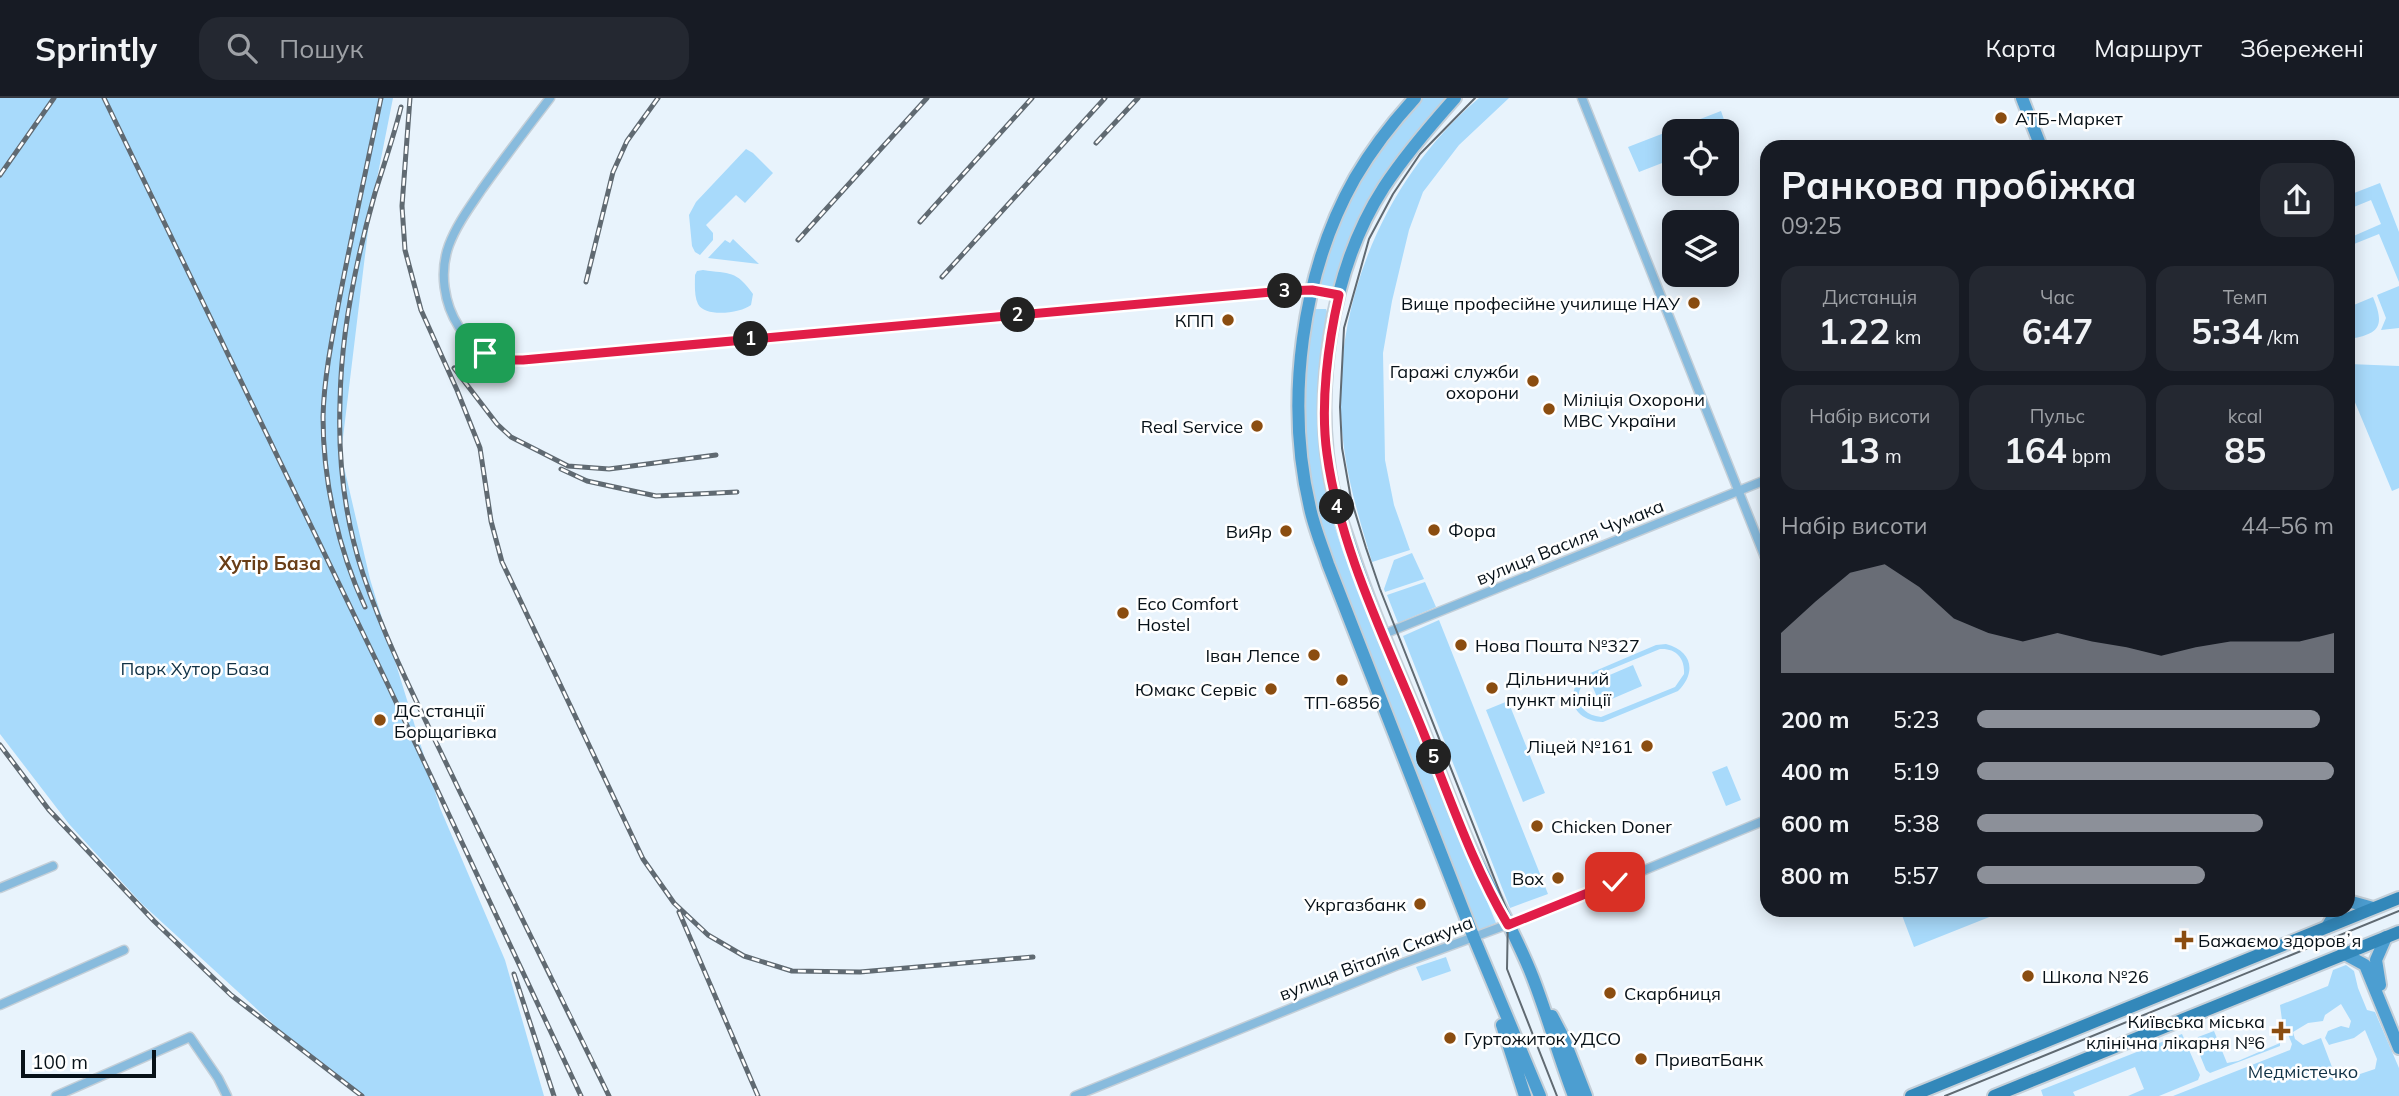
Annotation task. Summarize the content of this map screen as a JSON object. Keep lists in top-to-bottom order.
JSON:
{
  "streets": {
    "street": ["вулиця Василя Чумака", "вулиця Віталія Скакуна"]
  },
  "districts": ["Хутір База"],
  "parks": ["Парк Хутор База", "Медмістечко"],
  "places": {
    "other": [
      "АТБ-Маркет",
      "Вище професійне училище НАУ",
      "КПП",
      "Гаражі служби охорони",
      "Міліція Охорони МВС України",
      "Real Service",
      "Фора",
      "ВиЯр",
      "Eco Comfort Hostel",
      "Нова Пошта №327",
      "Іван Лепсе",
      "ТП-6856",
      "Дільничний пункт міліції",
      "Юмакс Сервіс",
      "ДС станції Борщагівка",
      "Ліцей №161",
      "Chicken Doner",
      "Box",
      "Укргазбанк",
      "Школа №26",
      "Скарбниця",
      "Гуртожиток УДСО",
      "ПриватБанк"
    ],
    "health": ["Бажаємо здоровʼя", "Київська міська клінічна лікарня №6"]
  },
  "scale_bar": "100 m",
  "page": {
    "header": "Sprintly",
    "search": "Пошук",
    "nav": ["Карта", "Маршрут", "Збережені"],
    "heading": ["Ранкова пробіжка", "09:25"],
    "stats": [
      ["Дистанція", "1.22 km"],
      ["Час", "6:47"],
      ["Темп", "5:34 /km"],
      ["Набір висоти", "13 m"],
      ["Пульс", "164 bpm"],
      ["kcal", "85"]
    ],
    "pins": [
      "3",
      "2",
      "1",
      "4",
      "5"
    ],
    "chart": ["Набір висоти", "44–56 m"],
    "list": [
      {
        "name": "200 m",
        "note": "5:23"
      },
      {
        "name": "400 m",
        "note": "5:19"
      },
      {
        "name": "600 m",
        "note": "5:38"
      },
      {
        "name": "800 m",
        "note": "5:57"
      }
    ],
    "scale": "100 m"
  }
}
